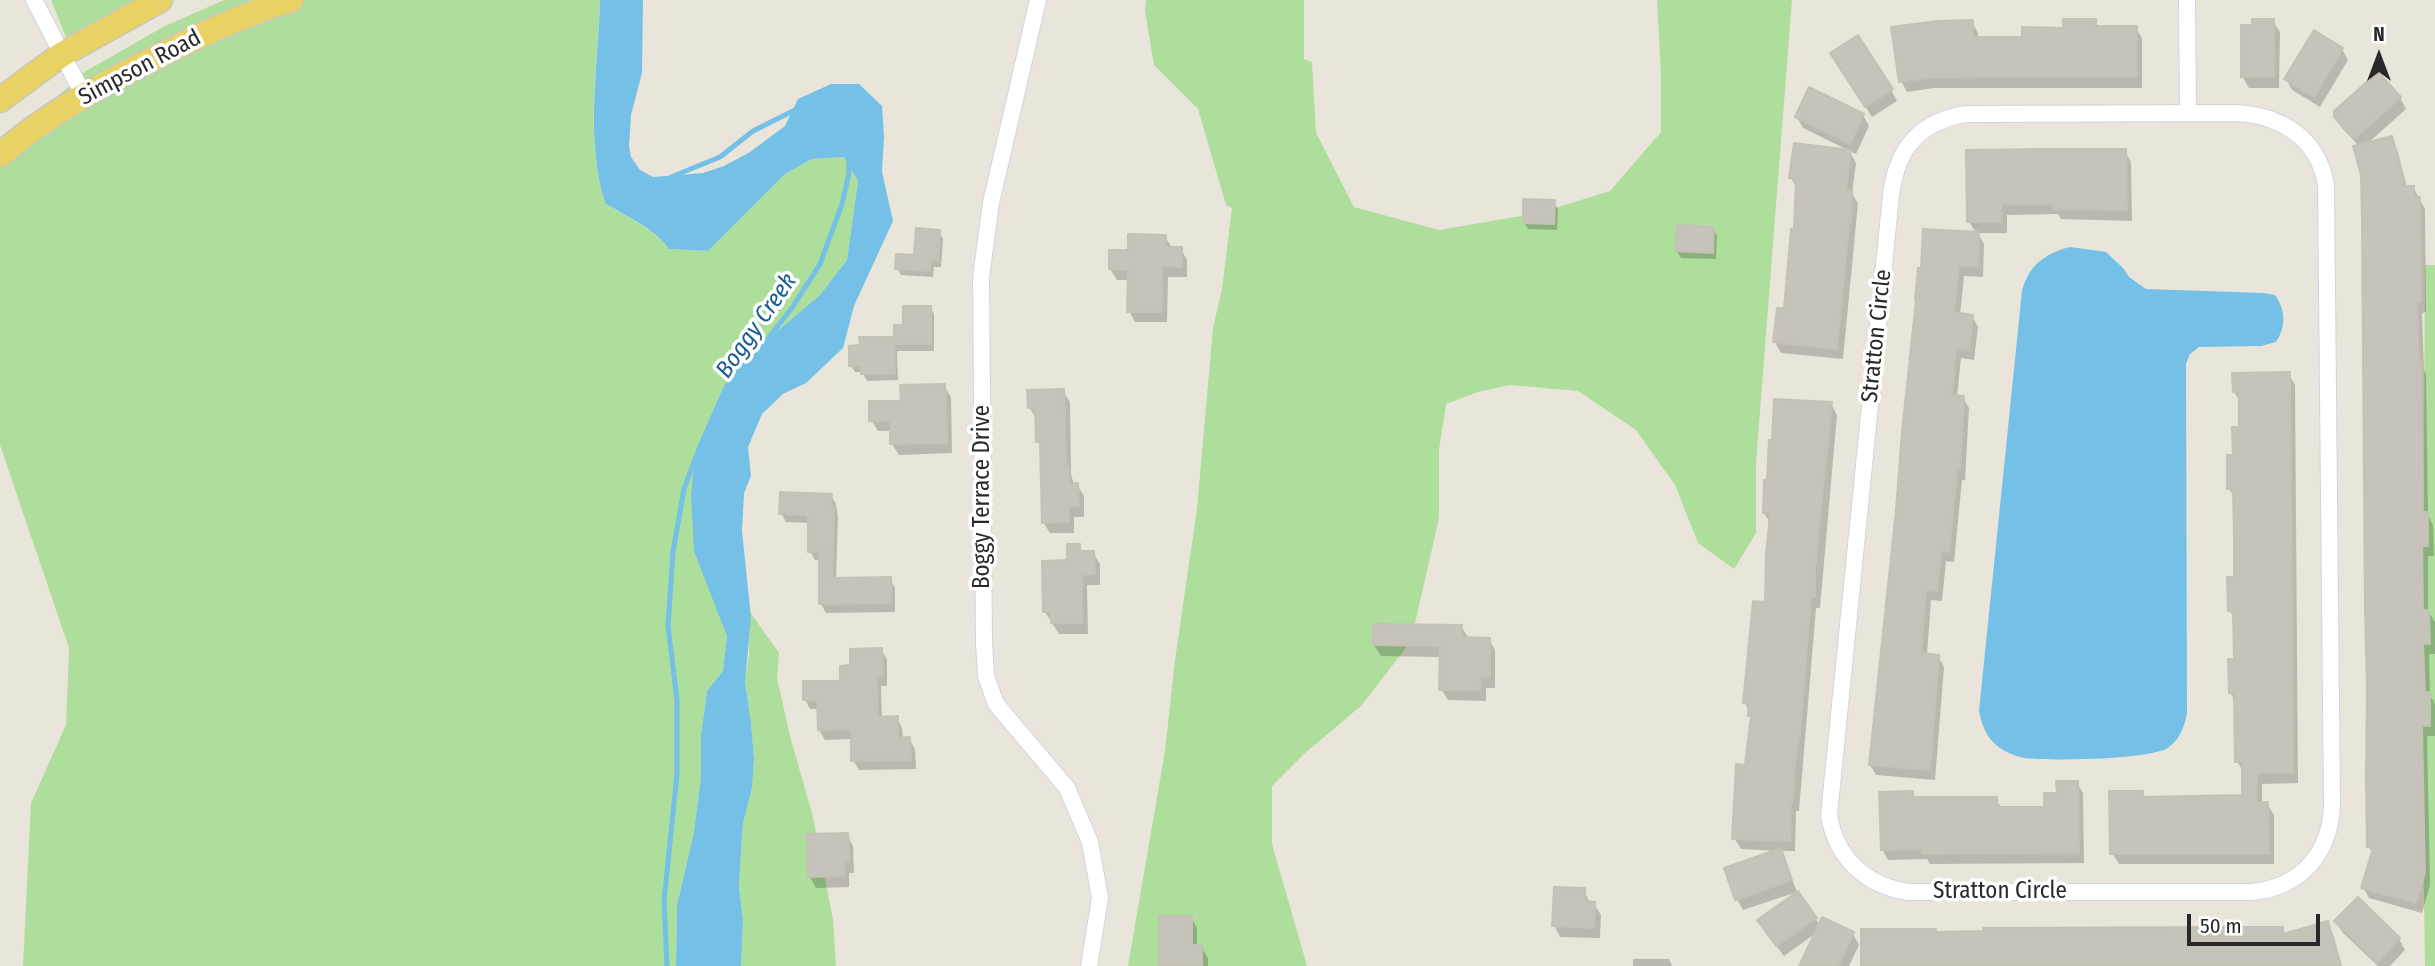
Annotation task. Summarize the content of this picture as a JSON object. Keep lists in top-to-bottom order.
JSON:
{
  "streets": {
    "main road": ["Simpson Road"],
    "street": ["Stratton Circle", "Boggy Terrace Drive"]
  },
  "water": ["Boggy Creek"],
  "scale_bar": "50 m",
  "north": "top"
}
